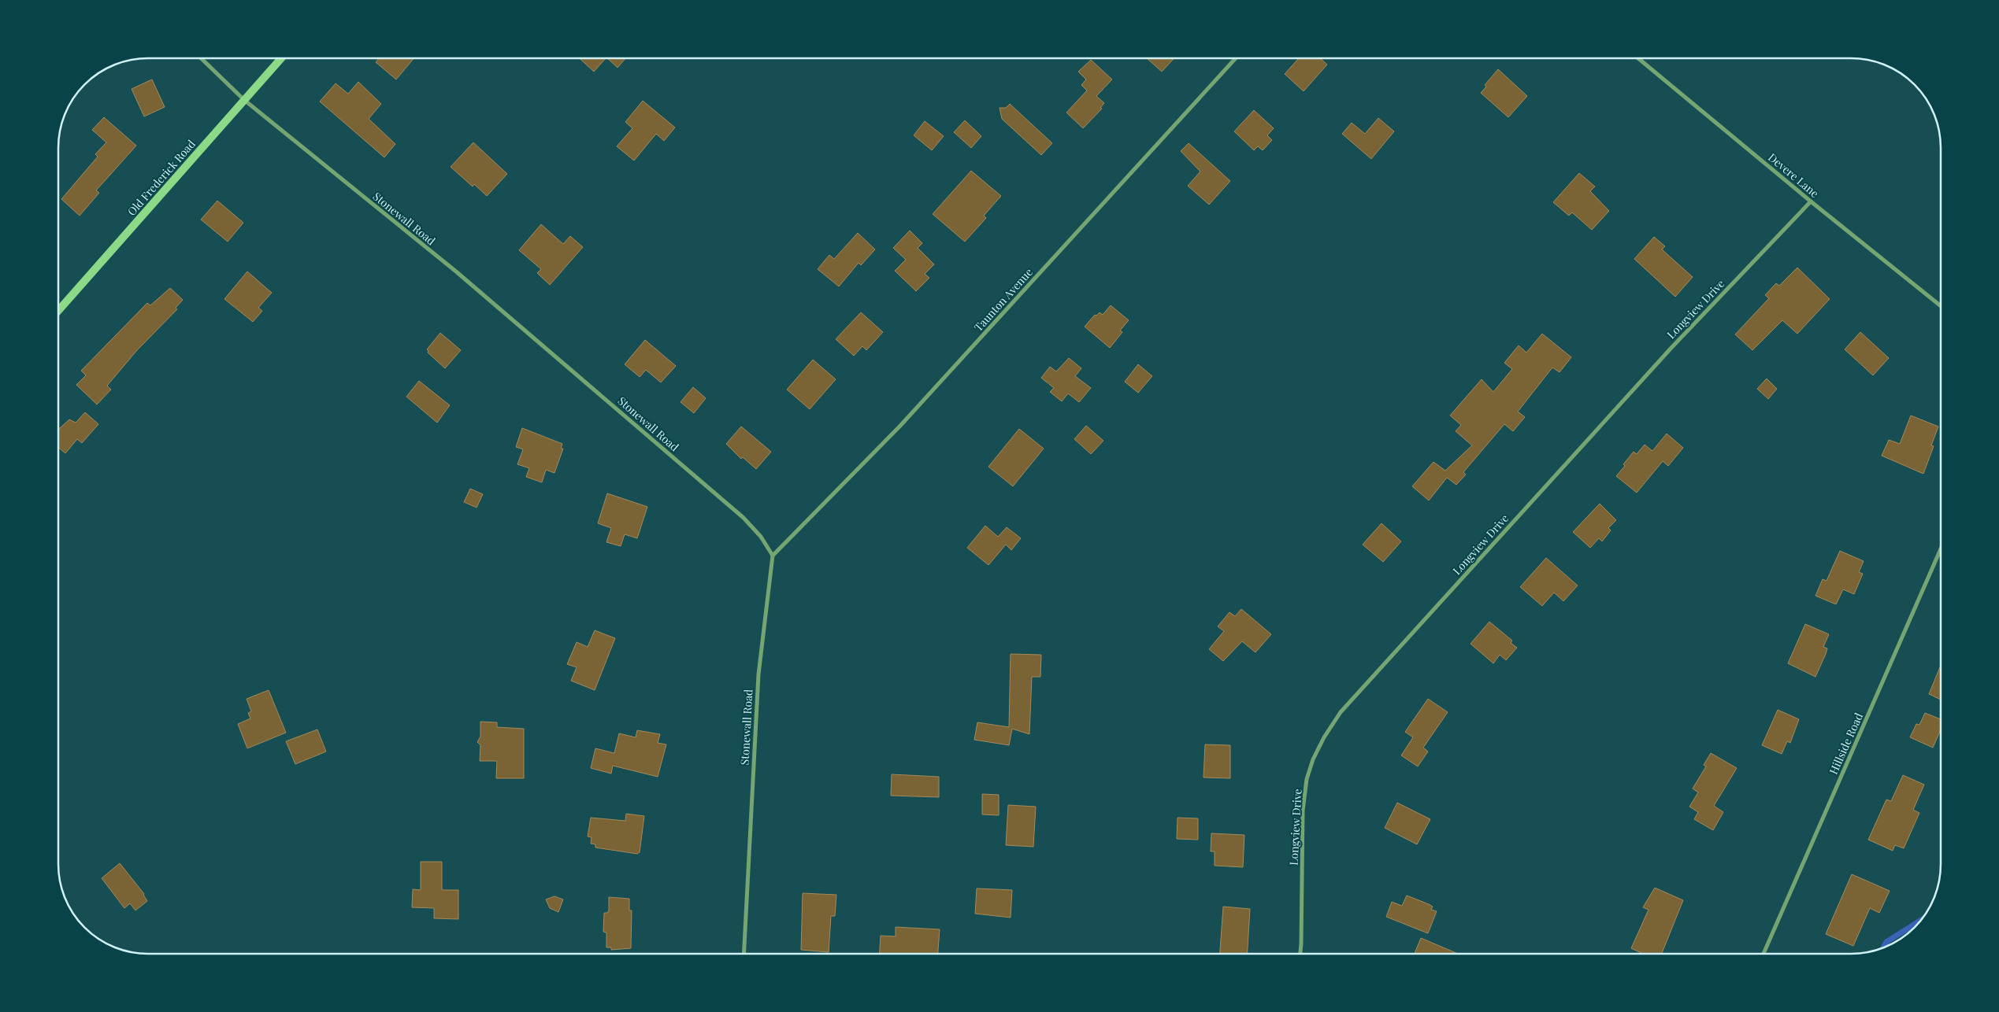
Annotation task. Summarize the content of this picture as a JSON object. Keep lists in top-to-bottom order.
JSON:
{
  "streets": {
    "street": [
      "Devere Lane",
      "Old Frederick Road",
      "Stonewall Road",
      "Taunton Avenue",
      "Longview Drive",
      "Hillside Road"
    ]
  },
  "crossings": [
    ["Devere Lane", "Longview Drive"],
    ["Old Frederick Road", "Stonewall Road"],
    ["Stonewall Road", "Taunton Avenue"]
  ]
}
